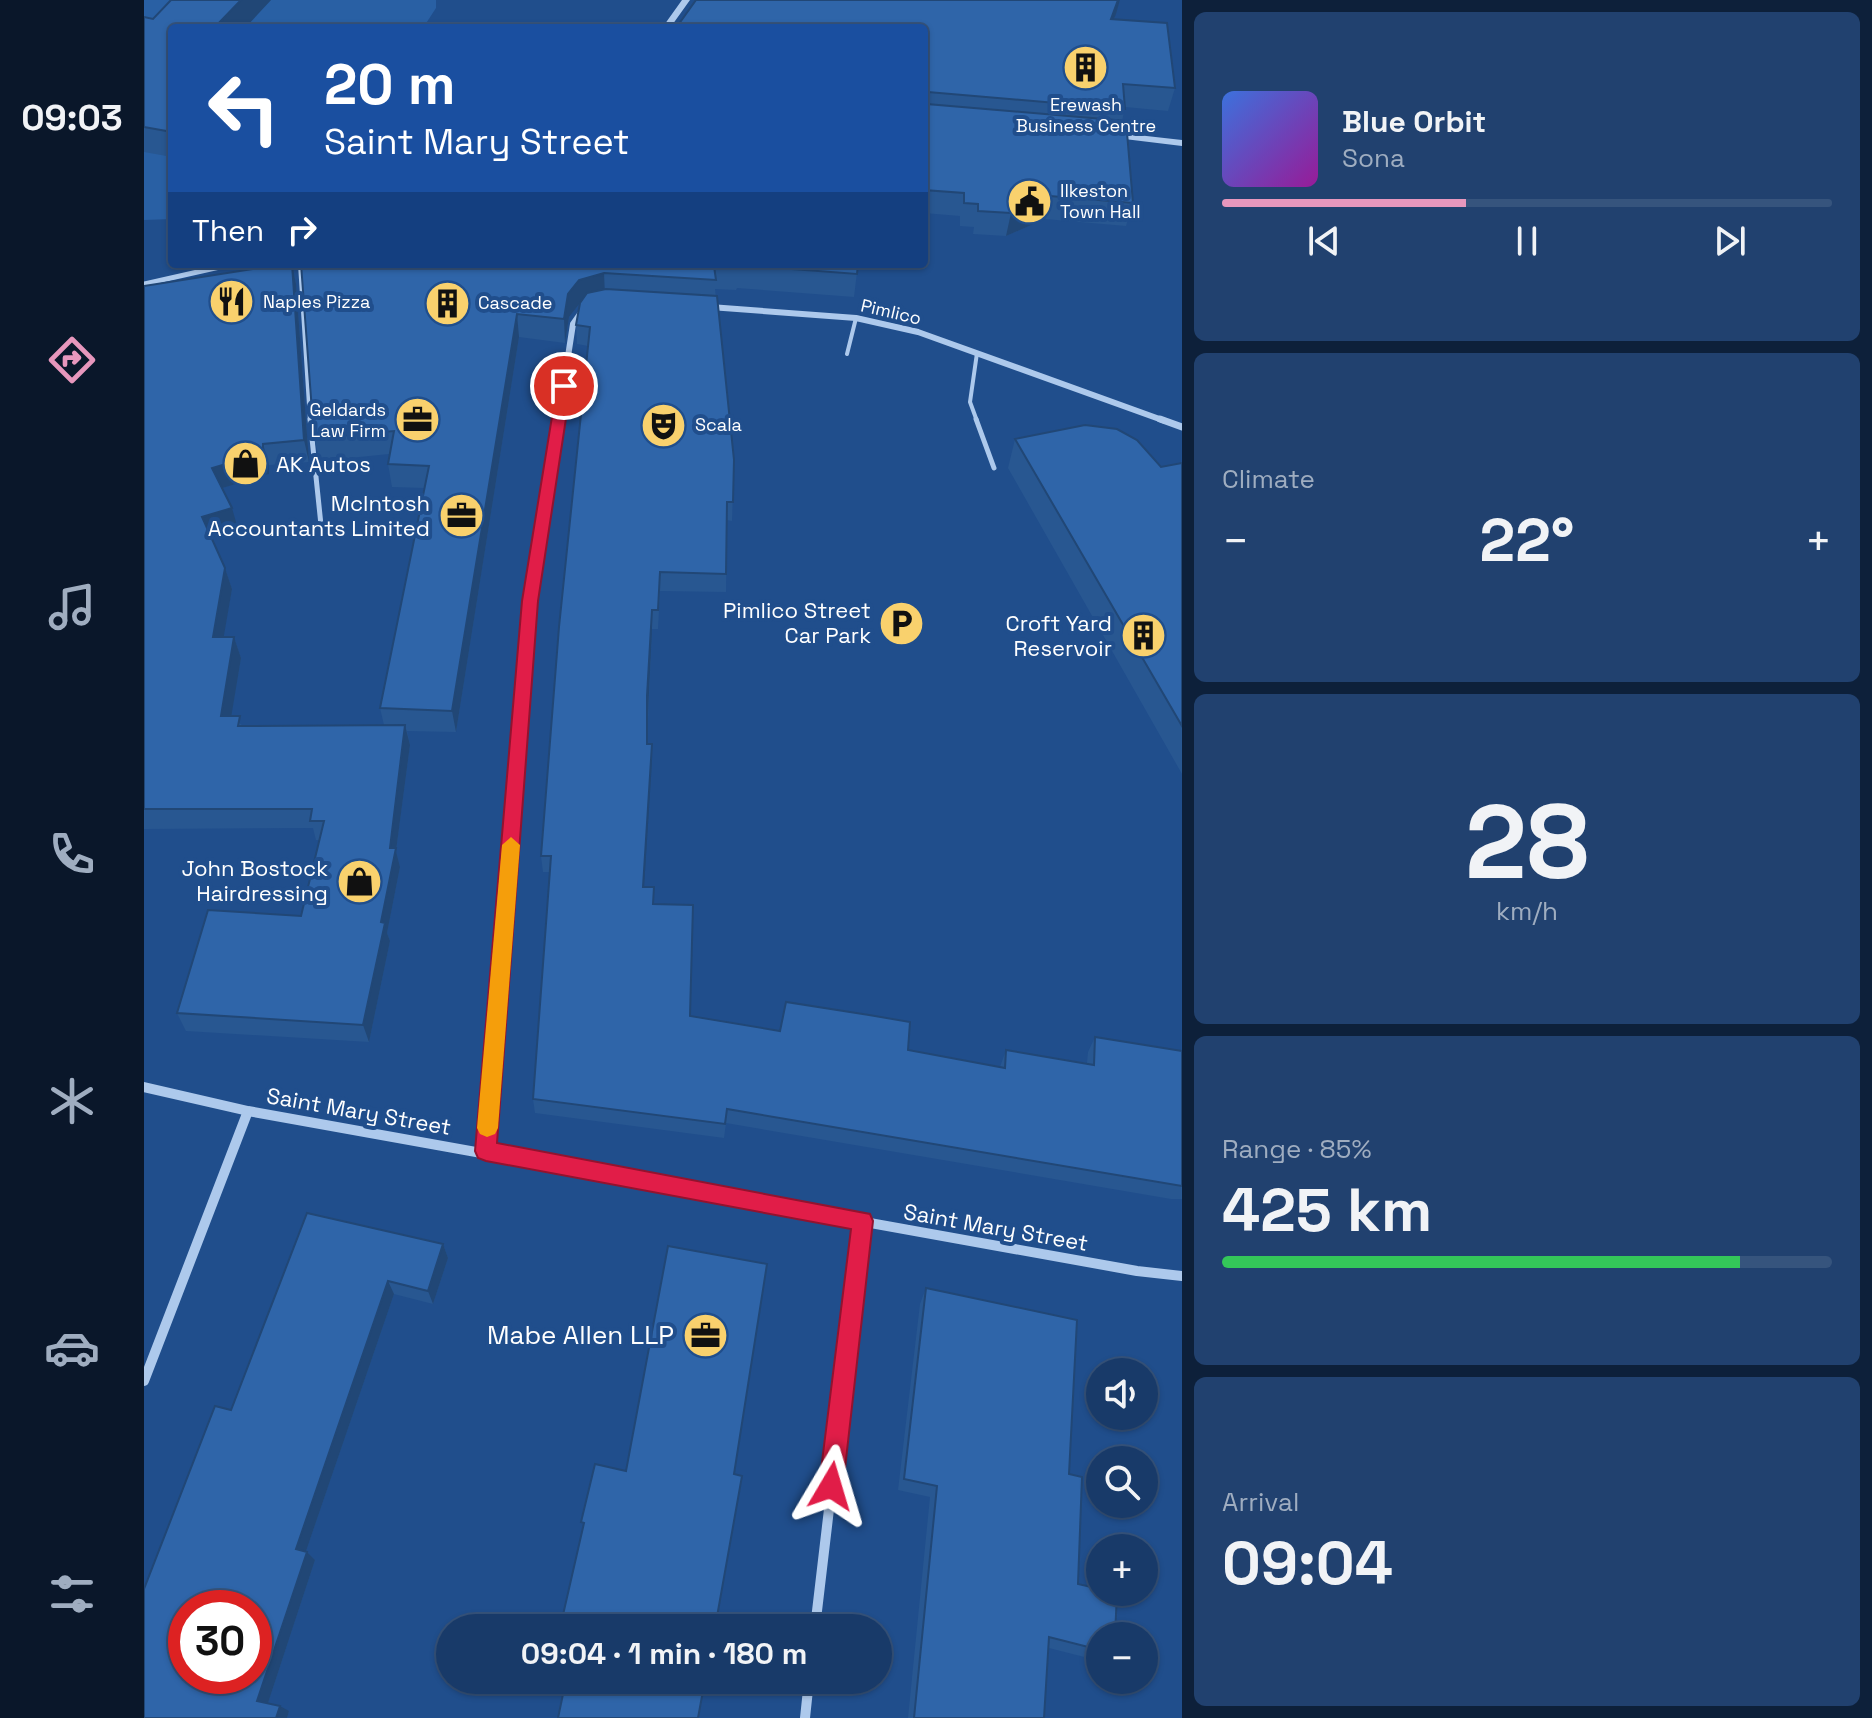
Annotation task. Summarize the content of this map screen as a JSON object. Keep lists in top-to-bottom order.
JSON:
{
  "streets": {
    "street": ["Pimlico", "Saint Mary Street"]
  },
  "places": {
    "building": ["Erewash Business Centre", "Cascade", "Croft Yard Reservoir"],
    "public building": ["Ilkeston Town Hall"],
    "restaurant": ["Naples Pizza"],
    "office": ["Geldards Law Firm", "McIntosh Accountants Limited", "Mabe Allen LLP"],
    "theatre": ["Scala"],
    "shop": ["AK Autos", "John Bostock Hairdressing"],
    "parking": ["Pimlico Street Car Park"]
  },
  "page": {
    "tabs": "09:03",
    "turn": ["20 m", "Saint Mary Street"],
    "song": ["Blue Orbit", "Sona"],
    "then": "Then",
    "tile": [
      "Climate",
      ["28", "km/h"],
      ["Range · 85%", "425 km"],
      ["Arrival", "09:04"]
    ],
    "heat": ["−", "22°", "+"],
    "map_buttons": ["+", "−"],
    "limit": "30",
    "trip": "09:04 · 1 min · 180 m"
  }
}
